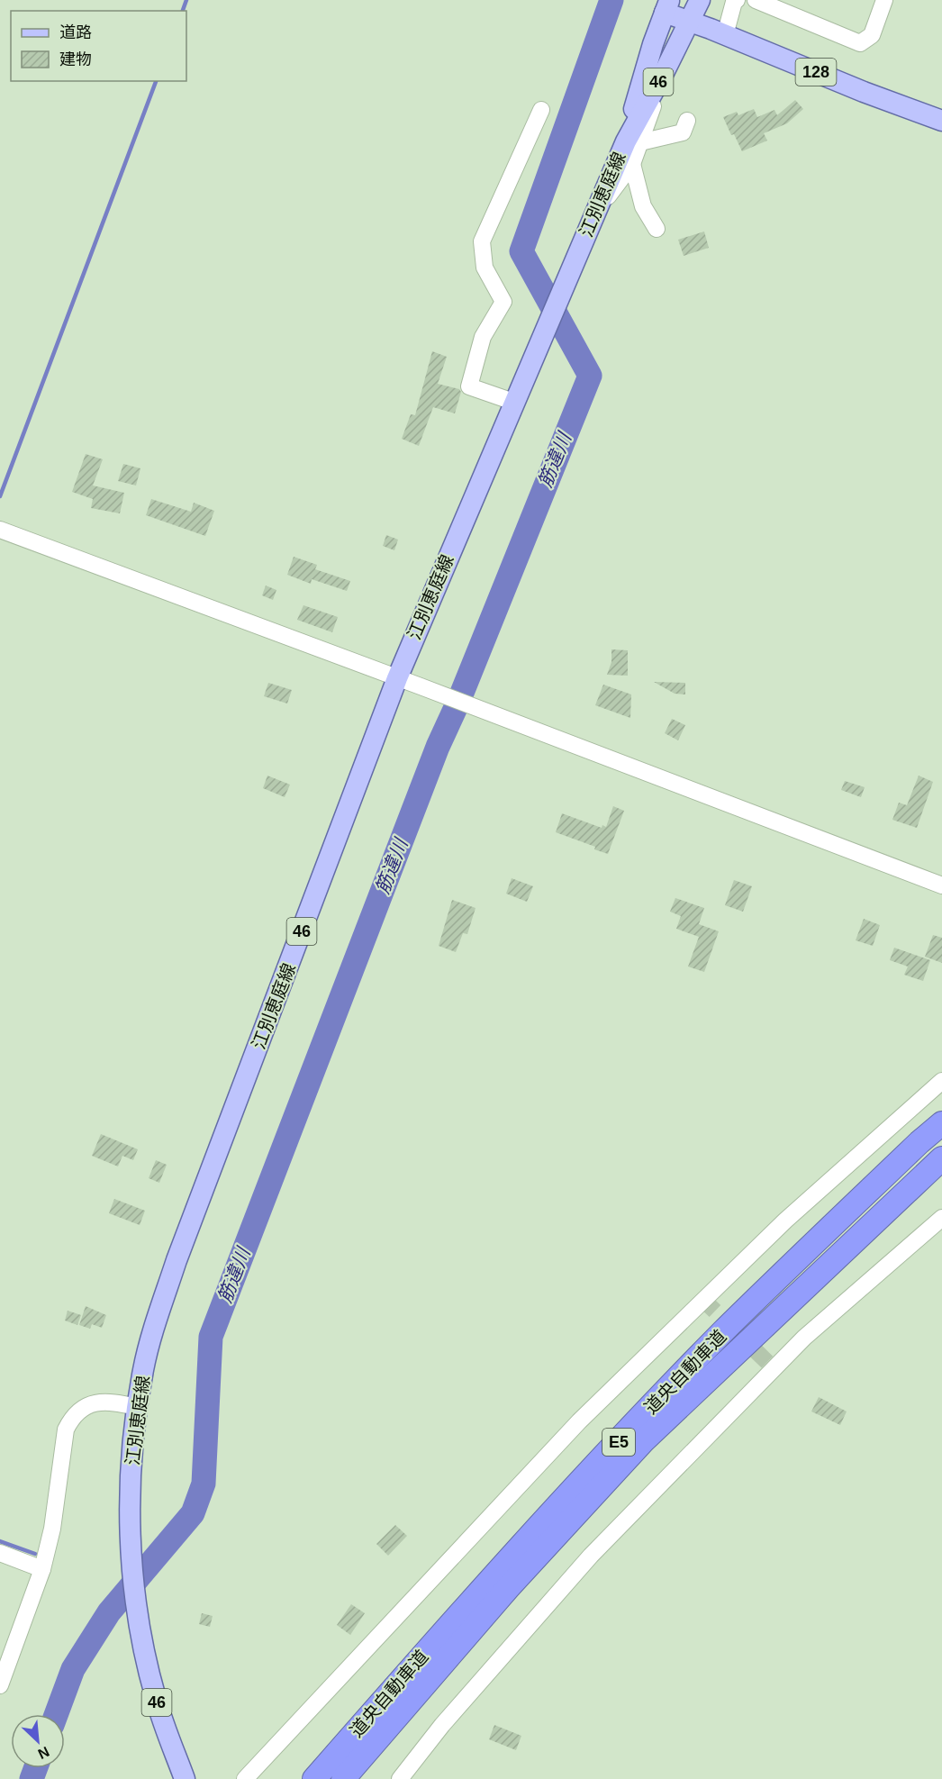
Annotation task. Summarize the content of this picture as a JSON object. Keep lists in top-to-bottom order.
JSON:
{
  "streets": {
    "highway": ["道央自動車道", "E5"],
    "main road": ["128", "46", "江別恵庭線"]
  },
  "crossings": [
    ["128", "江別恵庭線"]
  ],
  "water": ["筋違川"],
  "legend": ["道路", "建物"],
  "north": "bottom right"
}
